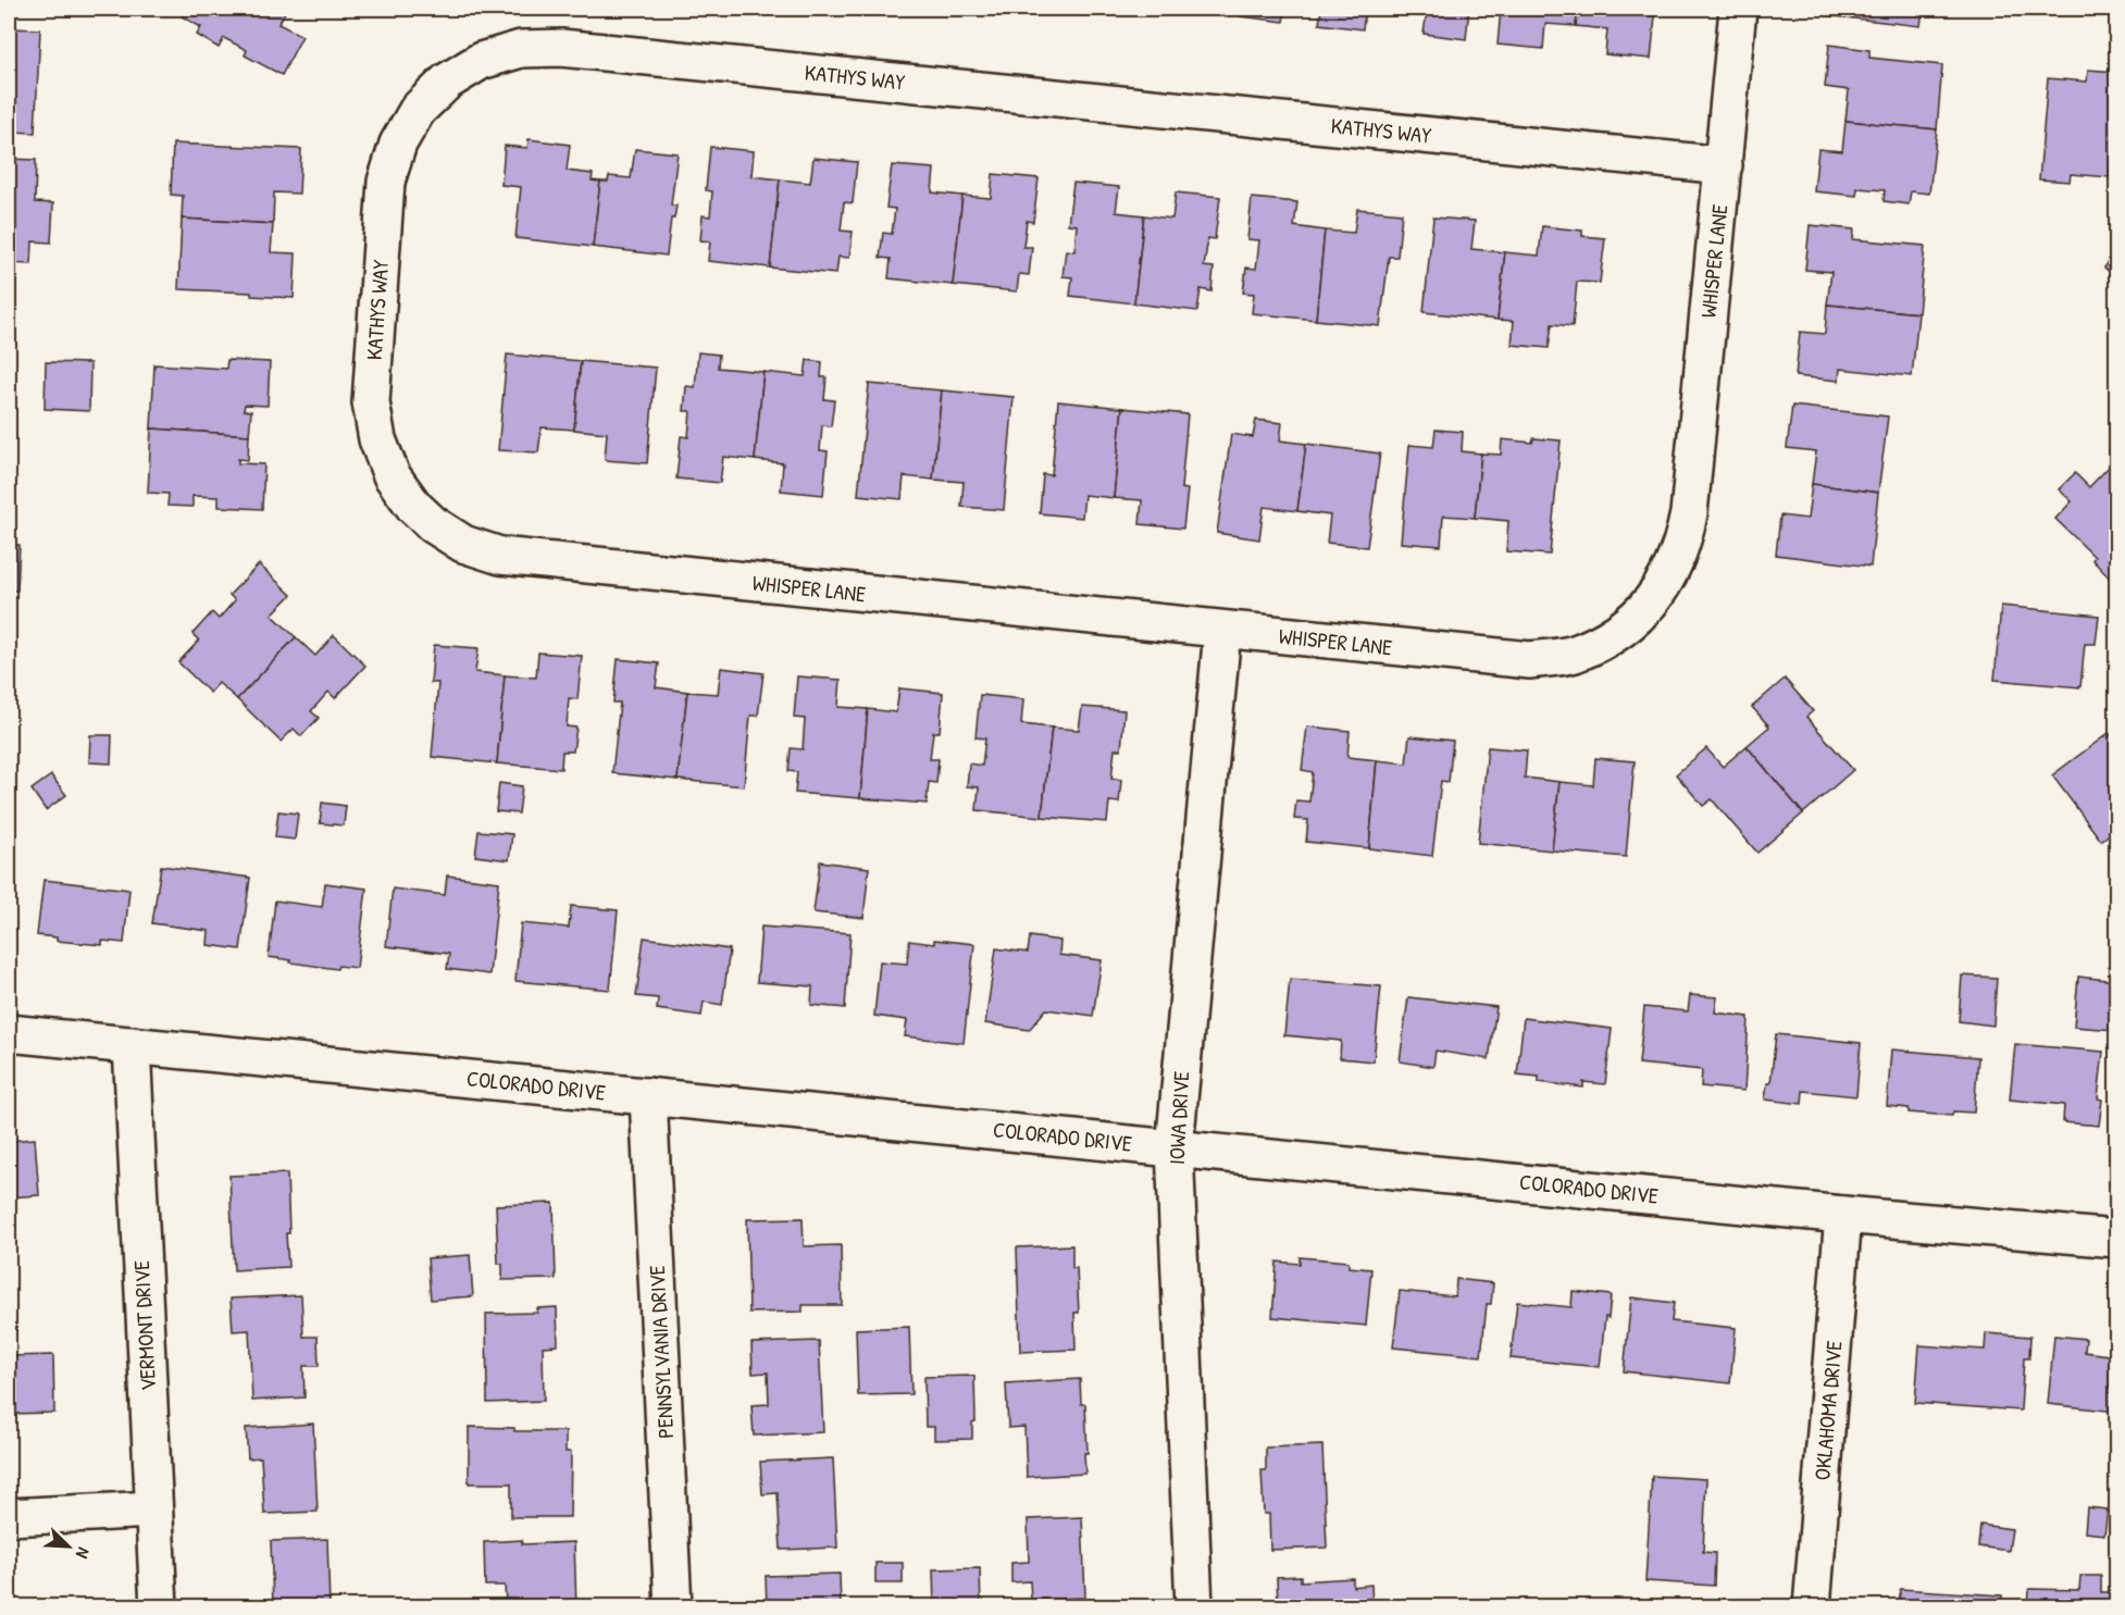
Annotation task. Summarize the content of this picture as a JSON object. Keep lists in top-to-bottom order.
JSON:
{
  "streets": {
    "street": [
      "KATHYS WAY",
      "WHISPER LANE",
      "COLORADO DRIVE",
      "IOWA DRIVE",
      "VERMONT DRIVE",
      "PENNSYLVANIA DRIVE",
      "OKLAHOMA DRIVE"
    ]
  },
  "crossings": [
    ["KATHYS WAY", "WHISPER LANE"],
    ["WHISPER LANE", "IOWA DRIVE"],
    ["COLORADO DRIVE", "IOWA DRIVE"],
    ["COLORADO DRIVE", "VERMONT DRIVE"],
    ["COLORADO DRIVE", "PENNSYLVANIA DRIVE"],
    ["COLORADO DRIVE", "OKLAHOMA DRIVE"]
  ],
  "north": "bottom right"
}
